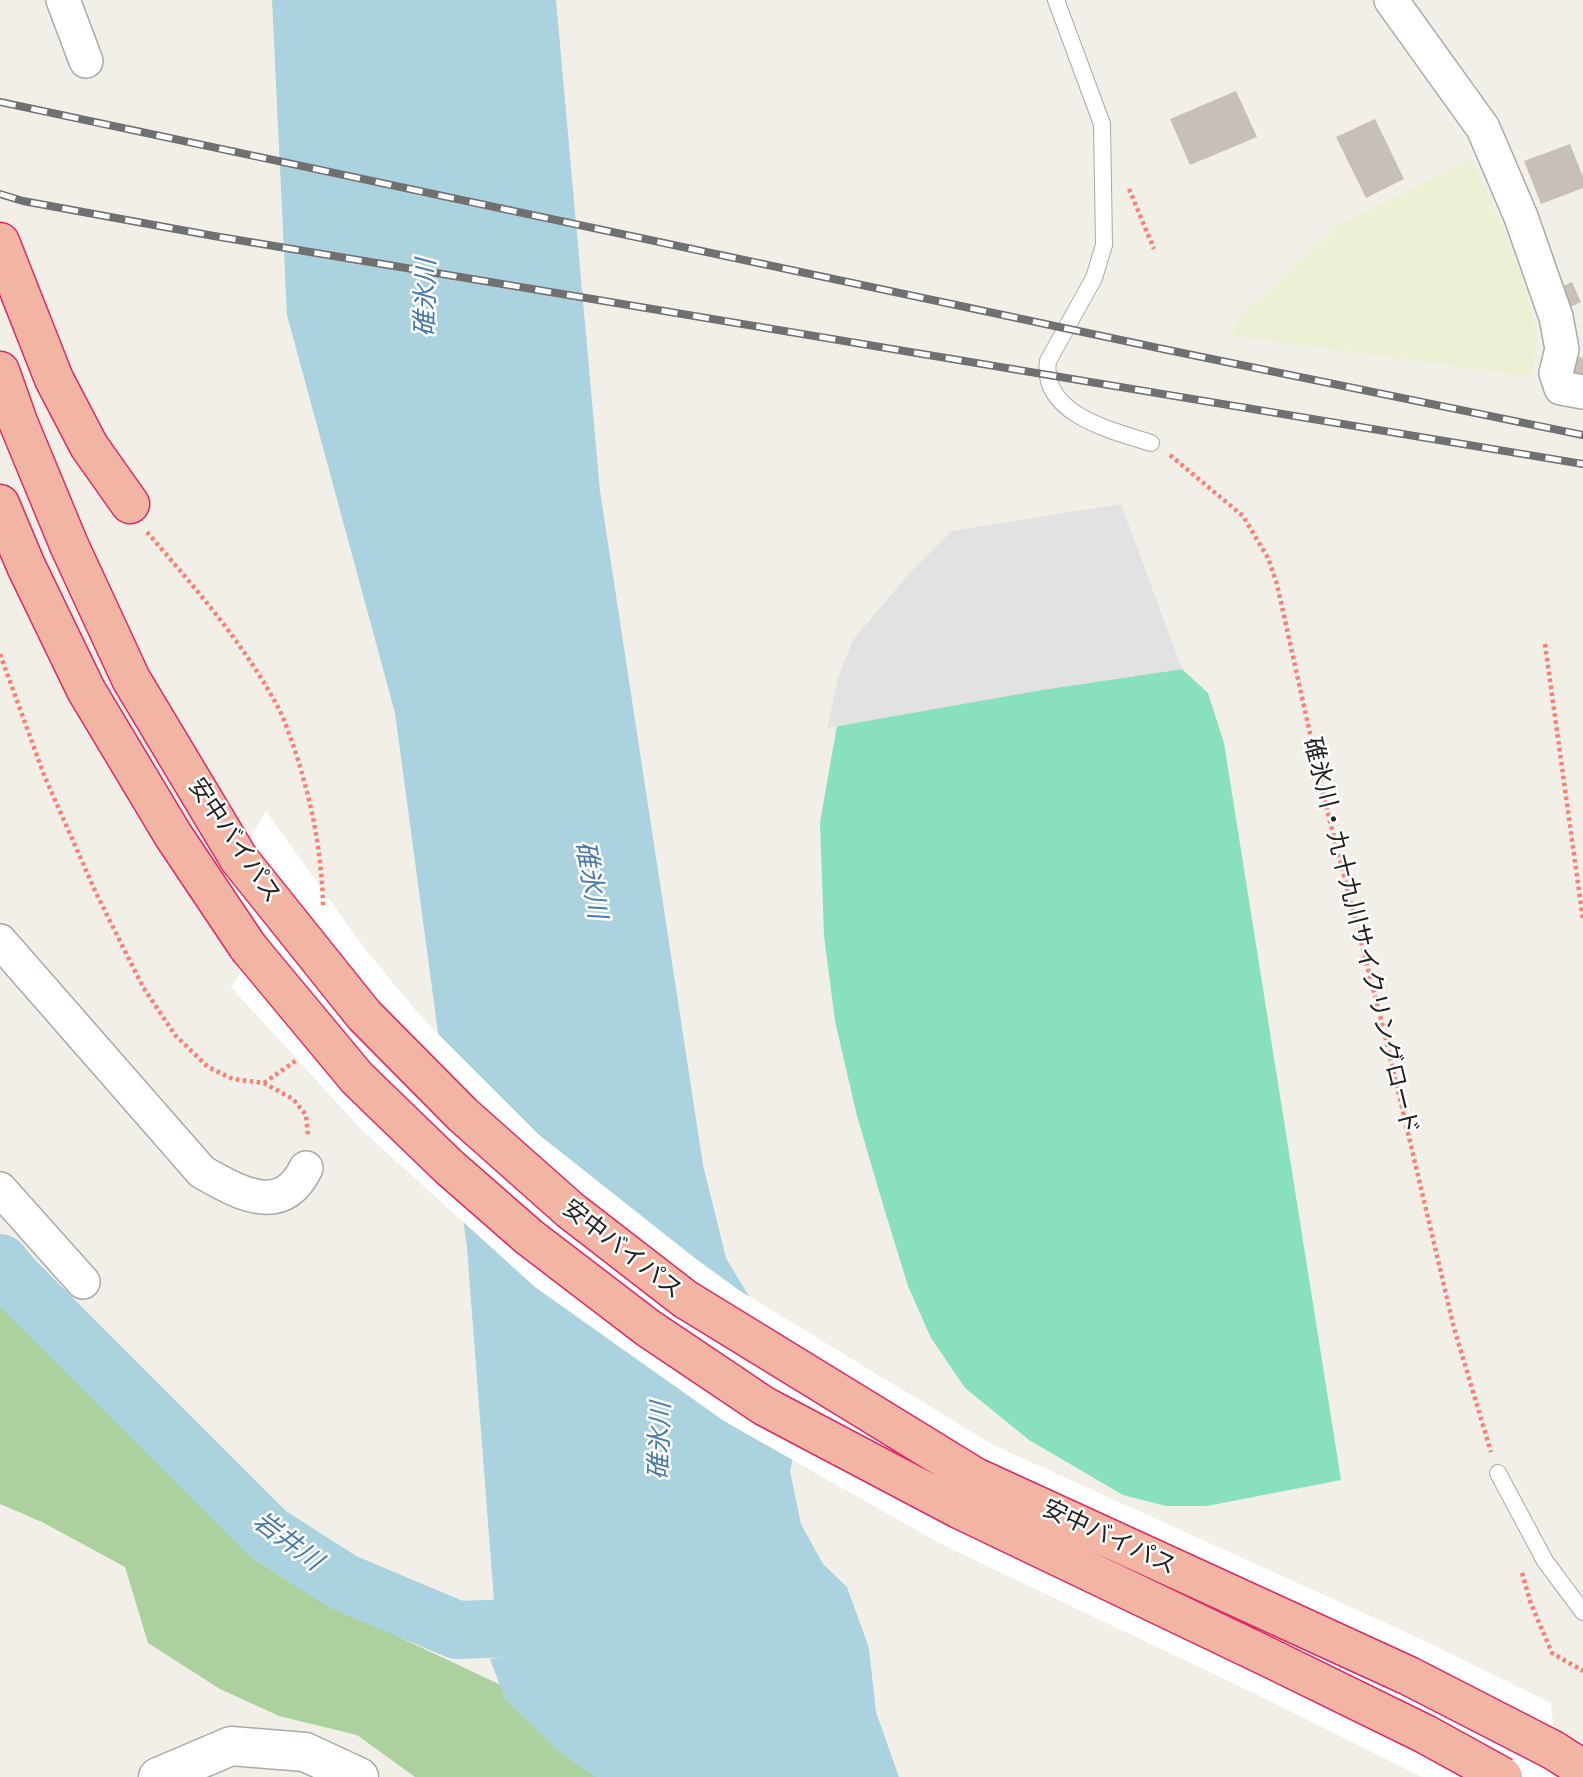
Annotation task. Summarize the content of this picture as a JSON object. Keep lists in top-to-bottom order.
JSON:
{
  "streets": {
    "highway": ["安中バイパス"],
    "path": ["碓氷川・九十九川サイクリングロード"]
  },
  "water": ["碓氷川", "岩井川"]
}
